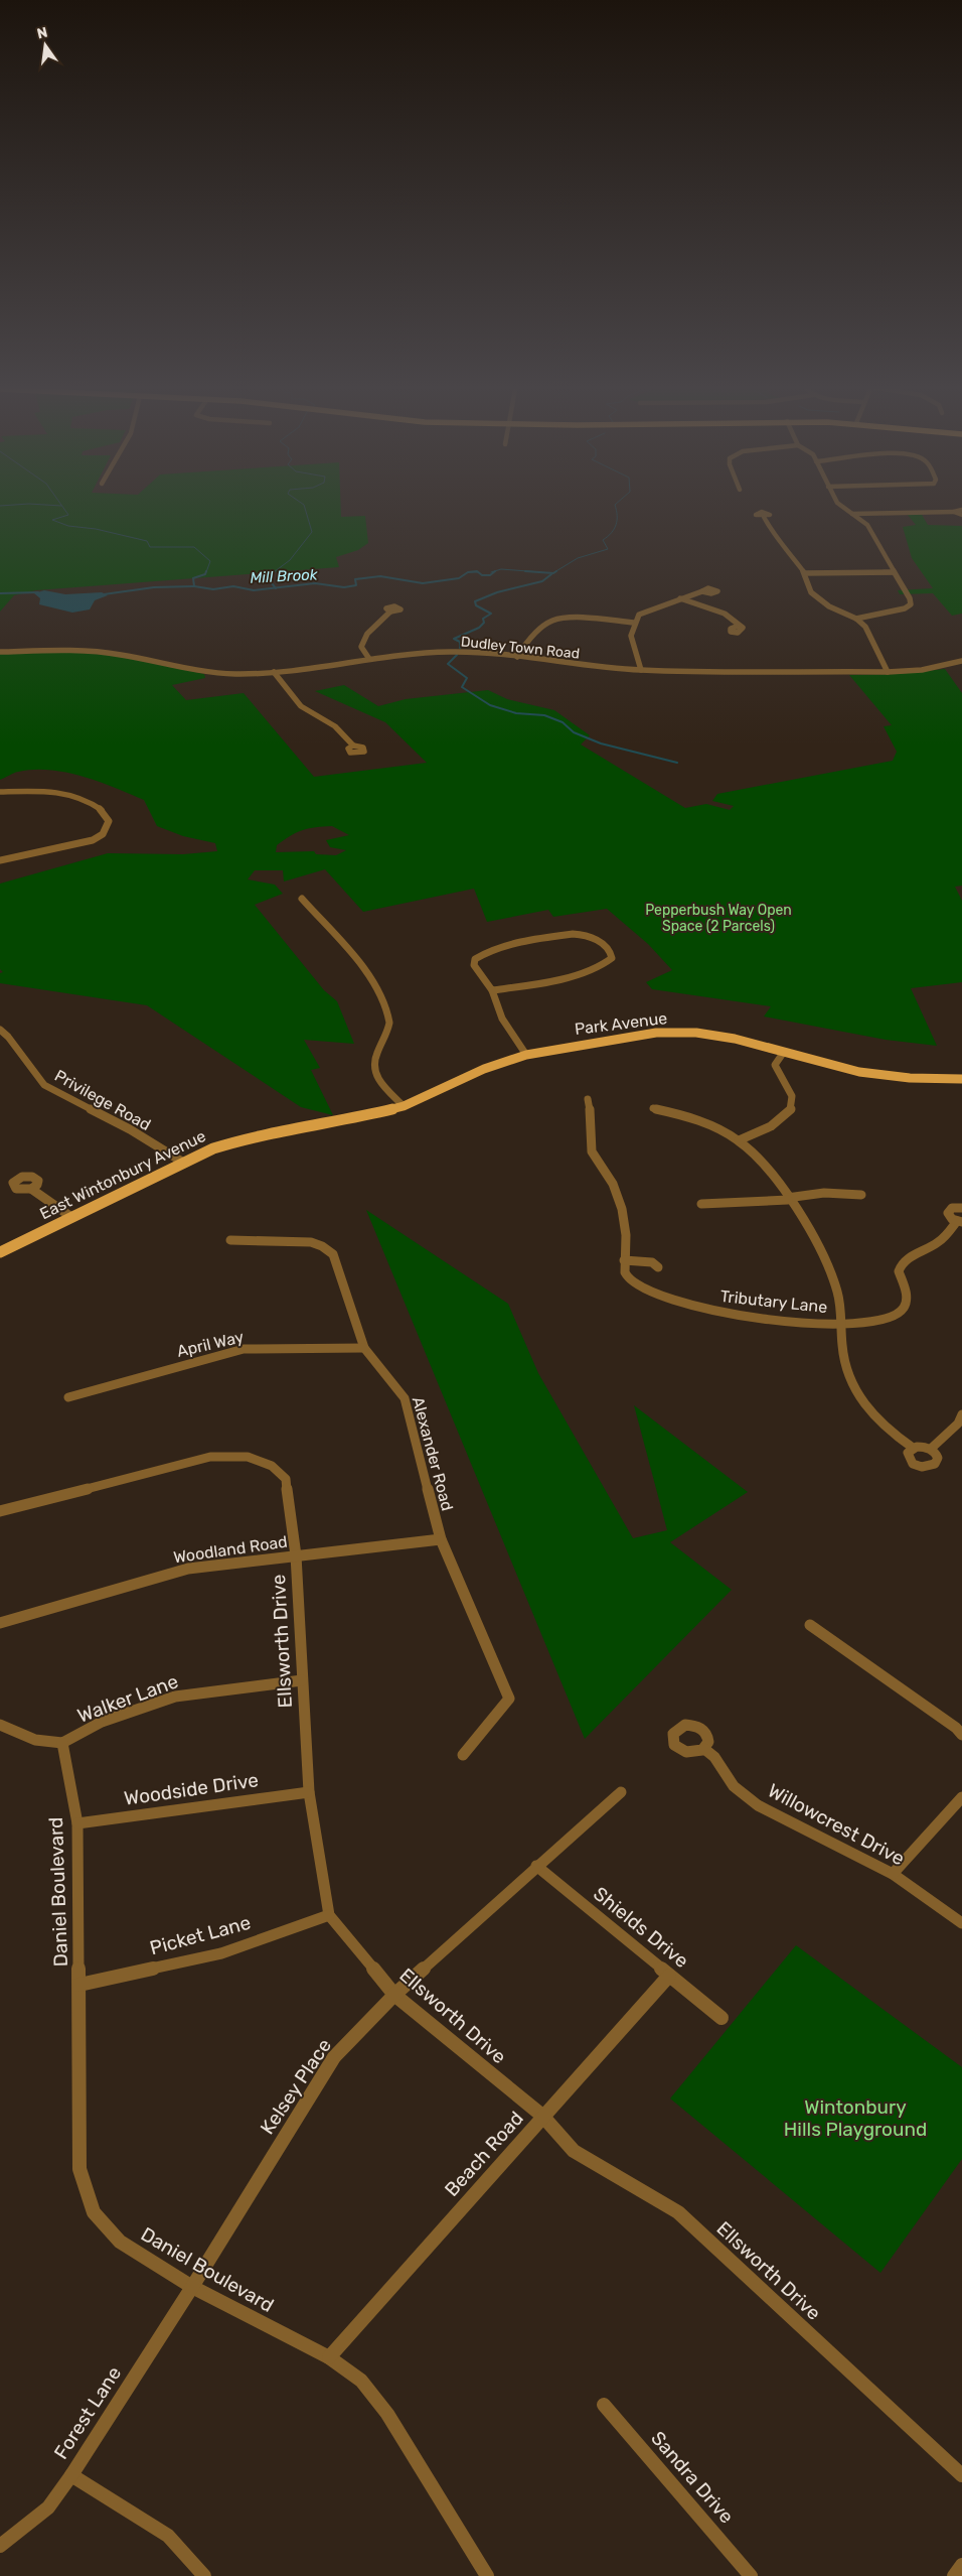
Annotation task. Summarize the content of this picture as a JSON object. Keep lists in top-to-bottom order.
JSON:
{
  "streets": {
    "main road": ["Park Avenue", "East Wintonbury Avenue"],
    "street": [
      "Dudley Town Road",
      "Privilege Road",
      "Tributary Lane",
      "April Way",
      "Alexander Road",
      "Woodland Road",
      "Ellsworth Drive",
      "Walker Lane",
      "Woodside Drive",
      "Willowcrest Drive",
      "Daniel Boulevard",
      "Shields Drive",
      "Picket Lane",
      "Kelsey Place",
      "Beach Road",
      "Forest Lane",
      "Sandra Drive"
    ]
  },
  "crossings": [
    ["Park Avenue", "East Wintonbury Avenue"],
    ["Privilege Road", "East Wintonbury Avenue"],
    ["April Way", "Alexander Road"],
    ["Alexander Road", "Woodland Road"],
    ["Woodland Road", "Ellsworth Drive"],
    ["Ellsworth Drive", "Walker Lane"],
    ["Ellsworth Drive", "Woodside Drive"],
    ["Ellsworth Drive", "Picket Lane"],
    ["Ellsworth Drive", "Kelsey Place"],
    ["Ellsworth Drive", "Beach Road"],
    ["Walker Lane", "Daniel Boulevard"],
    ["Woodside Drive", "Daniel Boulevard"],
    ["Daniel Boulevard", "Picket Lane"],
    ["Daniel Boulevard", "Kelsey Place"],
    ["Daniel Boulevard", "Beach Road"],
    ["Daniel Boulevard", "Forest Lane"],
    ["Shields Drive", "Kelsey Place"],
    ["Shields Drive", "Beach Road"],
    ["Kelsey Place", "Forest Lane"]
  ],
  "water": ["Mill Brook"],
  "parks": ["Pepperbush Way Open Space (2 Parcels)", "Wintonbury Hills Playground"],
  "north": "top"
}
